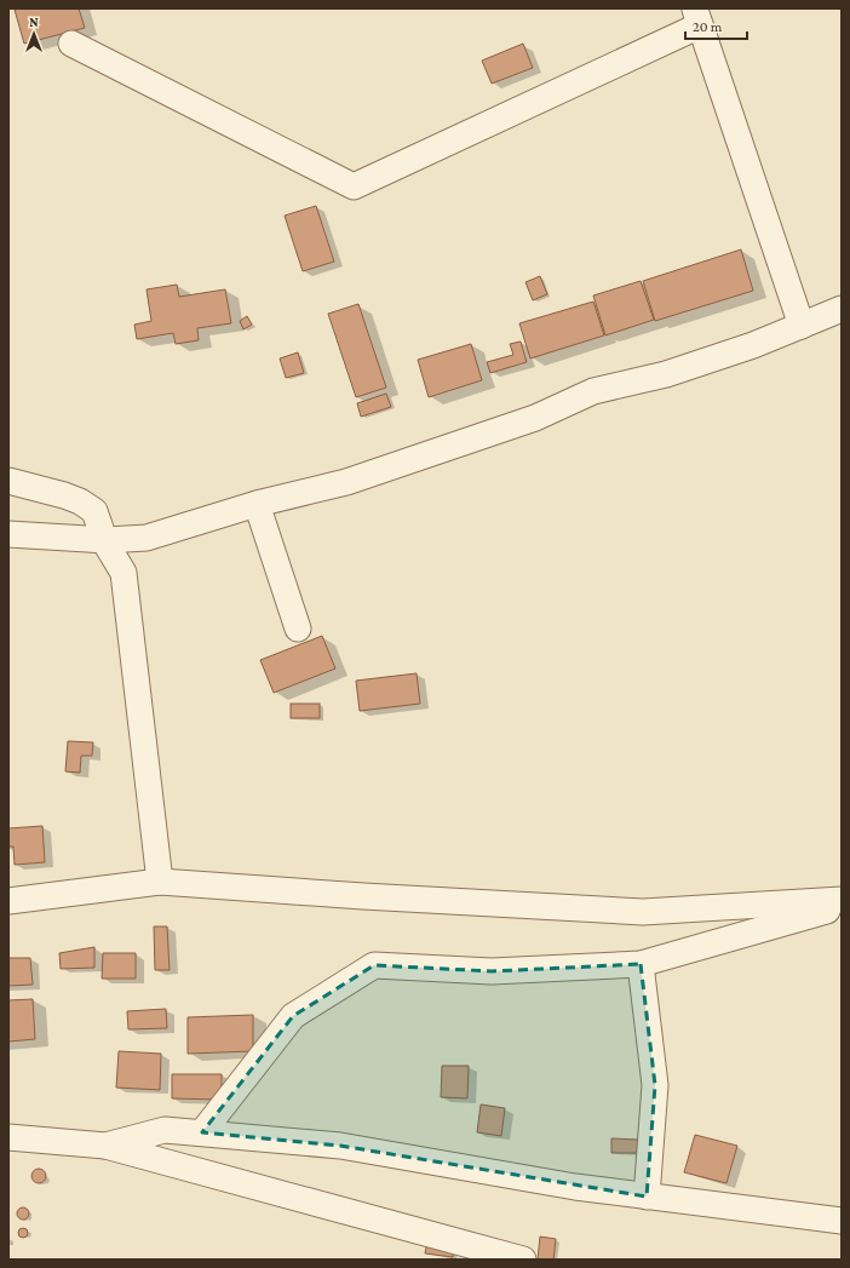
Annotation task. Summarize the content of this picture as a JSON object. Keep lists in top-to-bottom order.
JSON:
{
  "scale_bar": "20 m",
  "north": "top"
}
